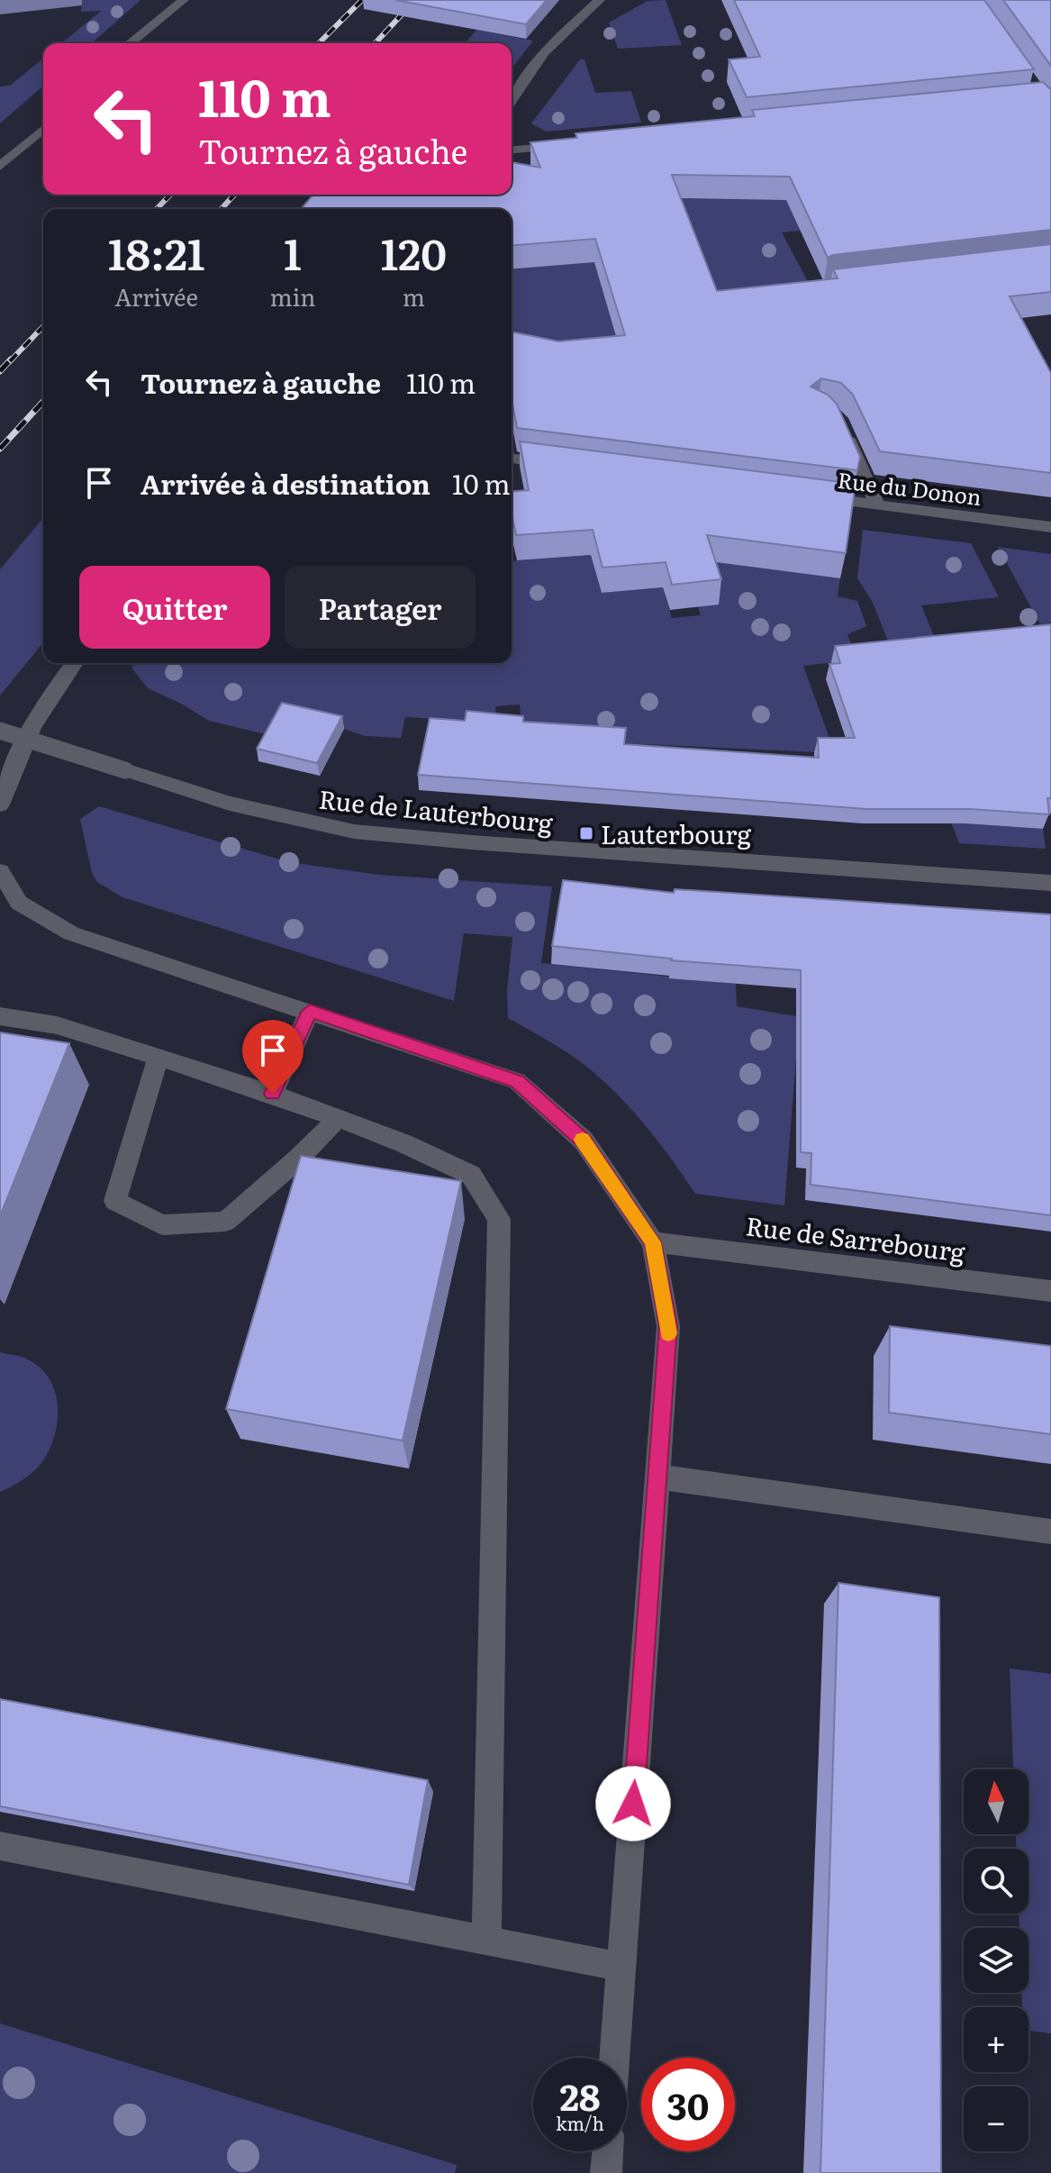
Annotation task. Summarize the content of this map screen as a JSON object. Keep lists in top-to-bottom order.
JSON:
{
  "streets": {
    "street": ["Rue du Donon", "Rue de Lauterbourg", "Rue de Sarrebourg"]
  },
  "places": {
    "transit": ["Lauterbourg"]
  },
  "north": "top",
  "page": {
    "turn": ["110 m", "Tournez à gauche"],
    "eta": [
      "18:21",
      "Arrivée",
      "1",
      "min",
      "120",
      "m"
    ],
    "list": [
      {
        "name": "Tournez à gauche",
        "value": "110 m"
      },
      {
        "name": "Arrivée à destination",
        "value": "10 m"
      }
    ],
    "buttons": ["Quitter", "Partager"],
    "map_buttons": ["+", "−"],
    "speed": "28 km/h",
    "limit": "30"
  }
}
